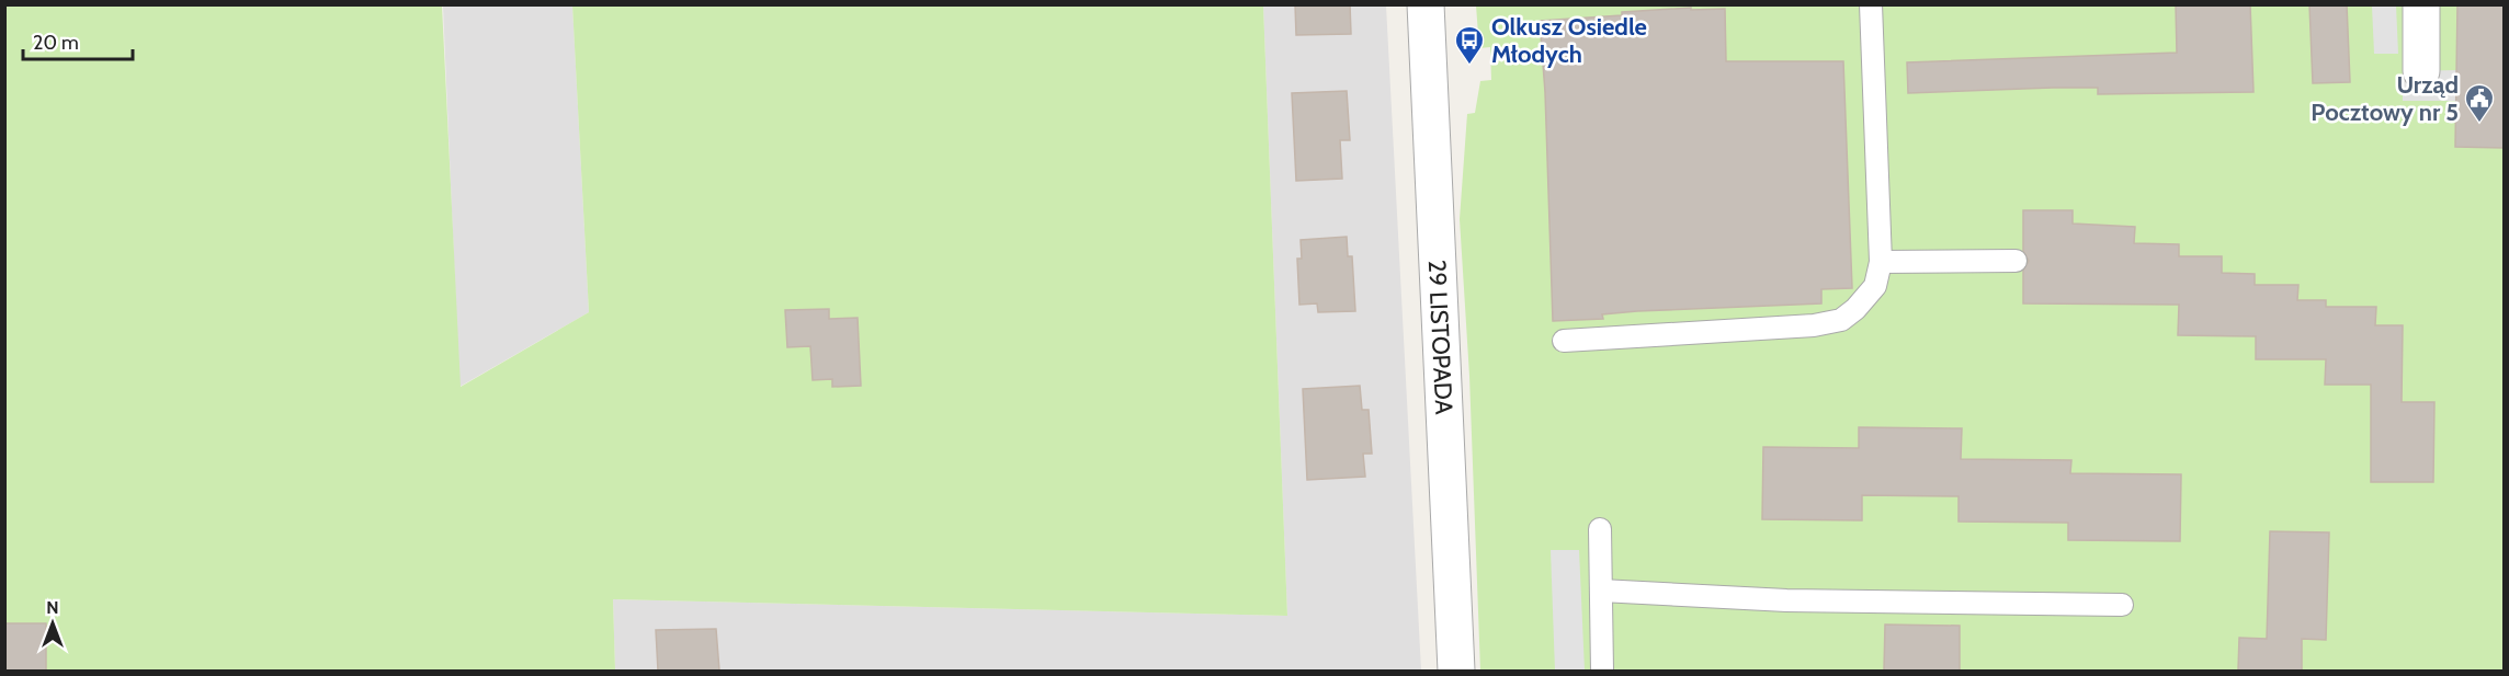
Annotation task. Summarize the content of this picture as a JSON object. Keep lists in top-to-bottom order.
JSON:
{
  "streets": {
    "street": ["29 LISTOPADA"]
  },
  "places": {
    "bus stop": ["Olkusz Osiedle Młodych"],
    "public building": ["Urząd Pocztowy nr 5"]
  },
  "scale_bar": "20 m",
  "north": "top"
}
